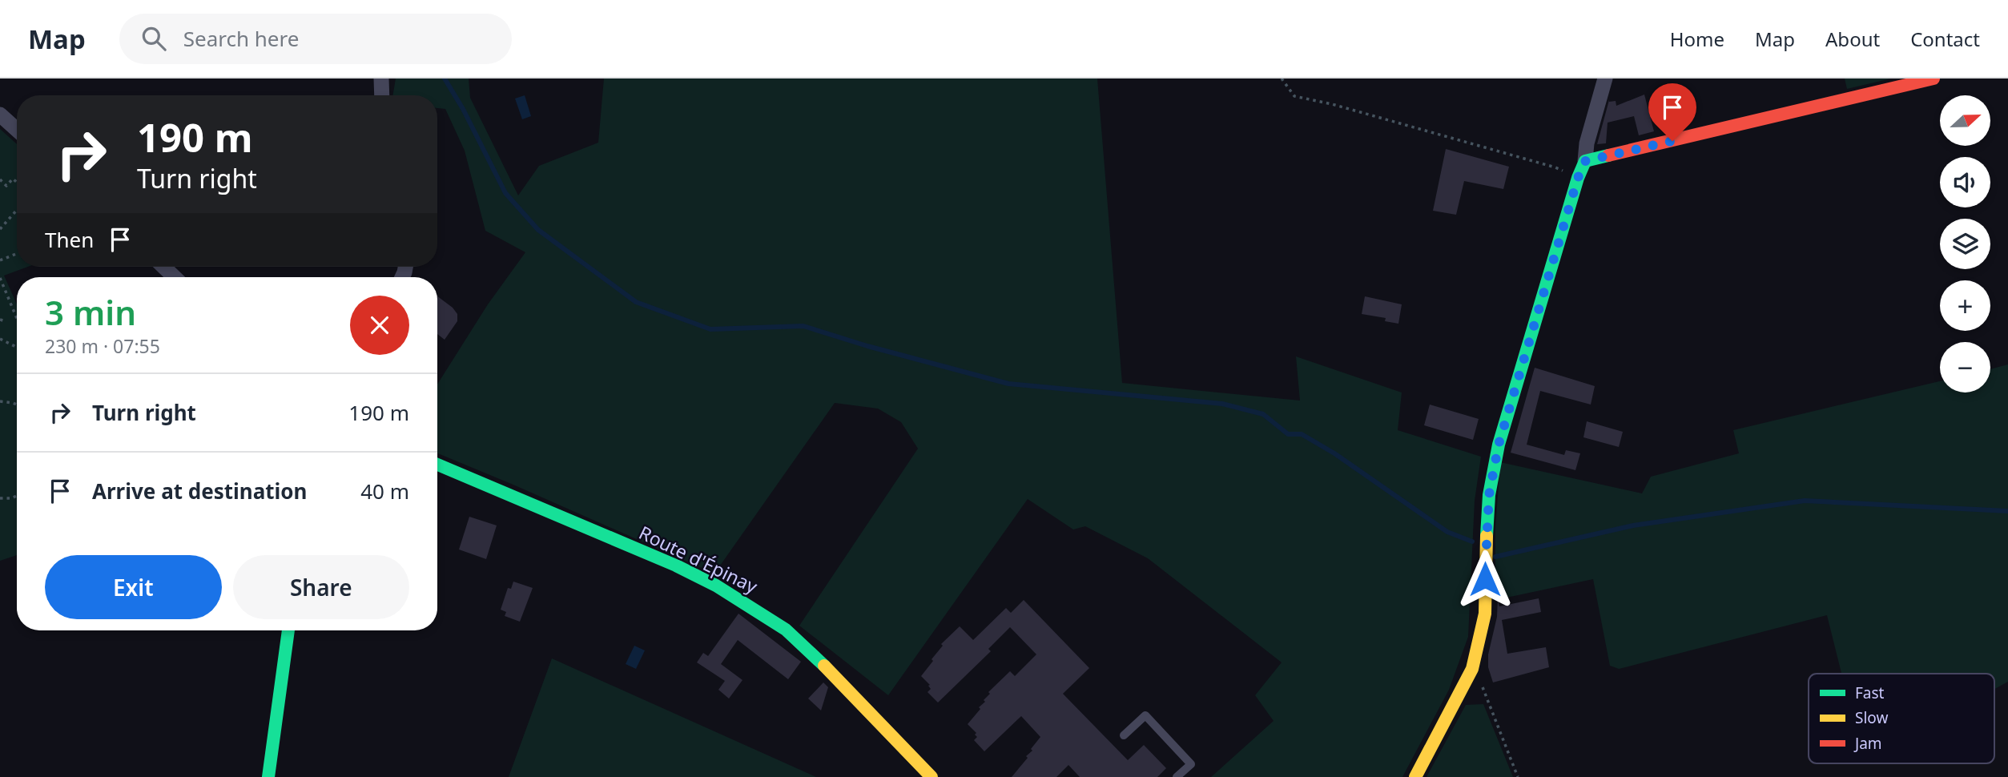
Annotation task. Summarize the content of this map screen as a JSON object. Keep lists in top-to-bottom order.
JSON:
{
  "streets": {
    "street": ["Route d'Épinay"]
  },
  "legend": ["Fast", "Slow", "Jam"],
  "north": "right",
  "page": {
    "header": "Map",
    "search": "Search here",
    "nav": [
      "Home",
      "Map",
      "About",
      "Contact"
    ],
    "map_buttons": ["+", "−"],
    "turn": ["190 m", "Turn right"],
    "then": "Then",
    "heading": ["3 min", "230 m · 07:55"],
    "list": [
      {
        "name": "Turn right",
        "value": "190 m"
      },
      {
        "name": "Arrive at destination",
        "value": "40 m"
      }
    ],
    "buttons": ["Exit", "Share"]
  }
}
